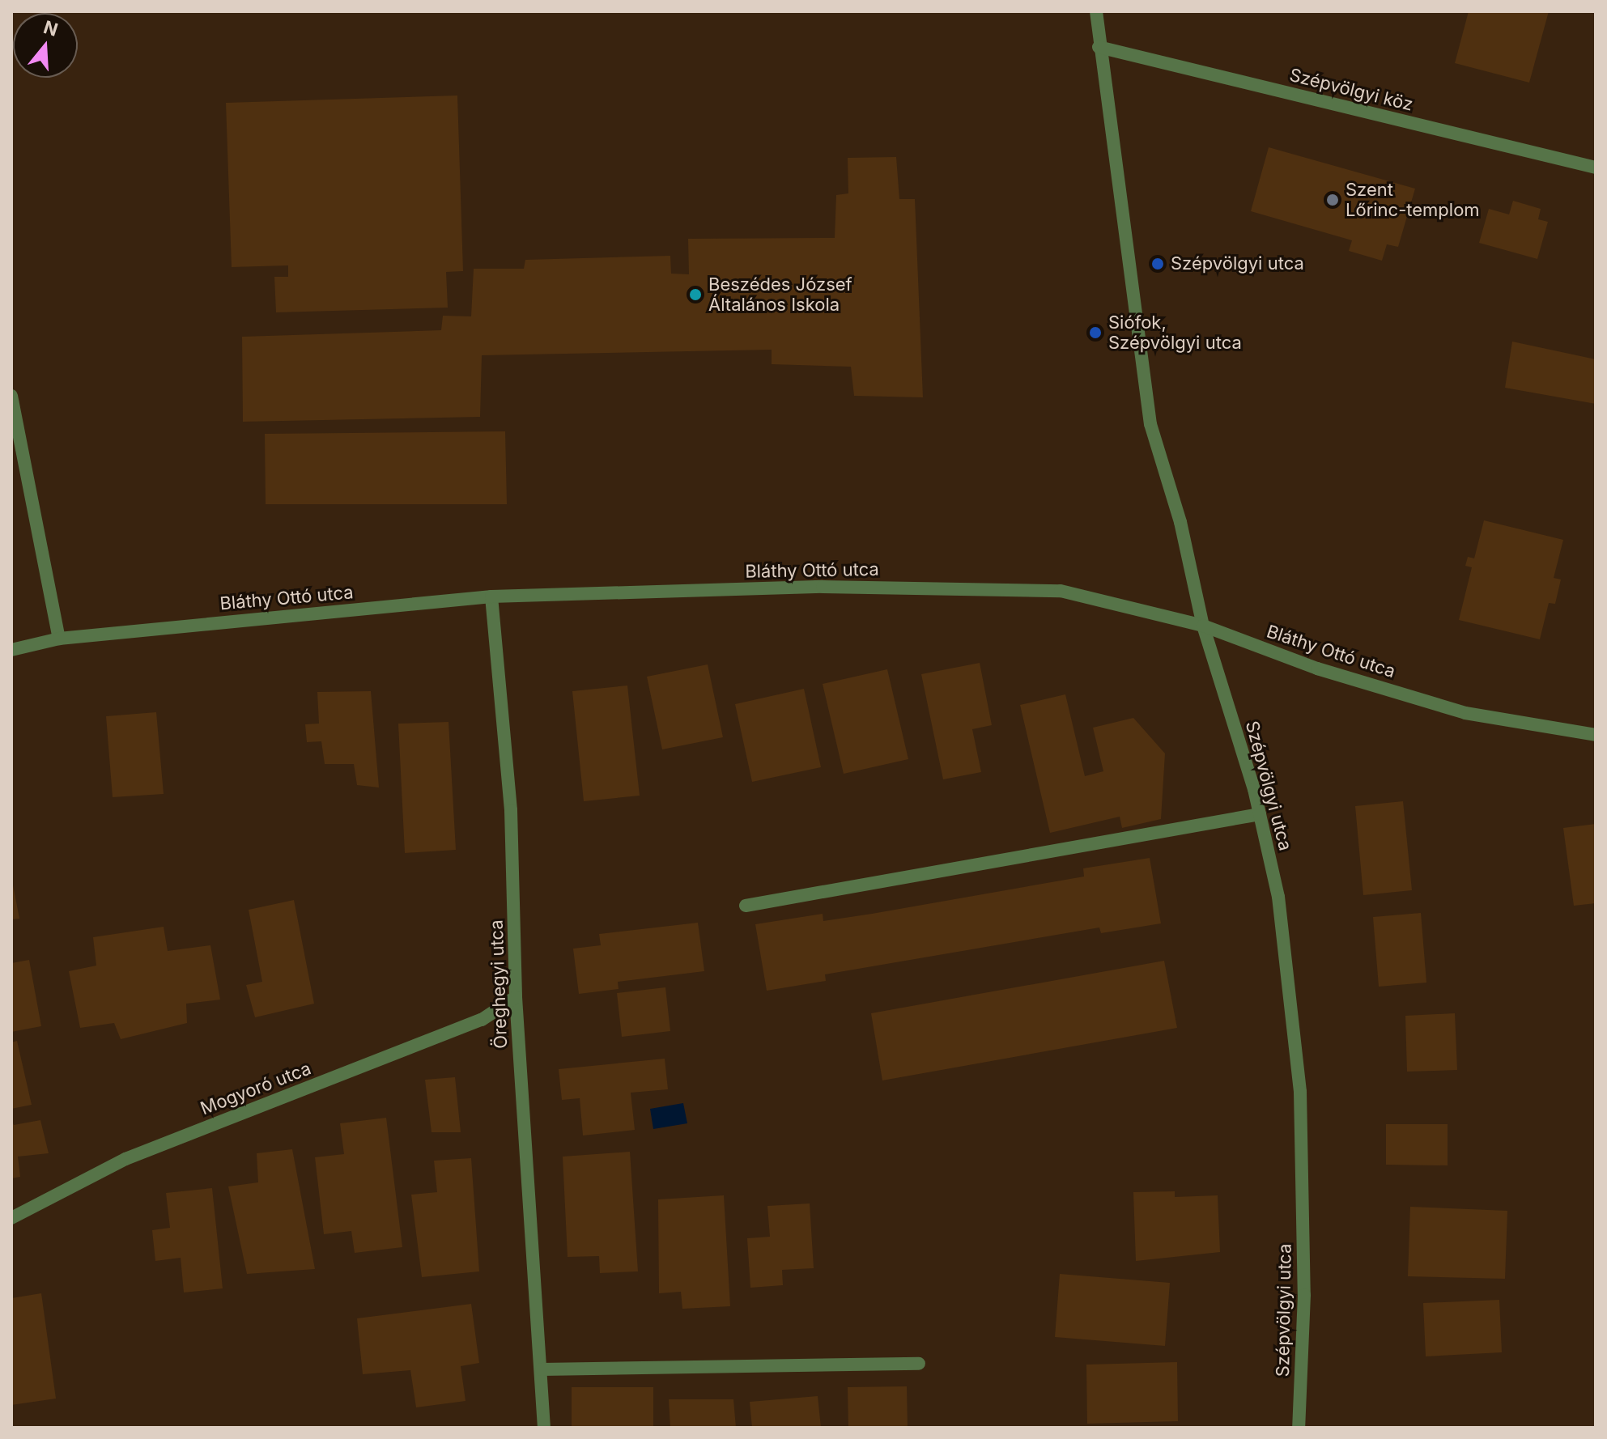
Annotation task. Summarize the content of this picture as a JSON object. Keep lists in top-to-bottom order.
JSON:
{
  "streets": {
    "street": [
      "Szépvölgyi köz",
      "Bláthy Ottó utca",
      "Szépvölgyi utca",
      "Öreghegyi utca",
      "Mogyoró utca"
    ]
  },
  "crossings": [
    ["Szépvölgyi köz", "Szépvölgyi utca"],
    ["Bláthy Ottó utca", "Szépvölgyi utca"],
    ["Bláthy Ottó utca", "Öreghegyi utca"],
    ["Öreghegyi utca", "Mogyoró utca"]
  ],
  "places": [
    "Szent Lőrinc-templom",
    "Szépvölgyi utca",
    "Beszédes József Általános Iskola",
    "Siófok, Szépvölgyi utca"
  ],
  "north": "top"
}
